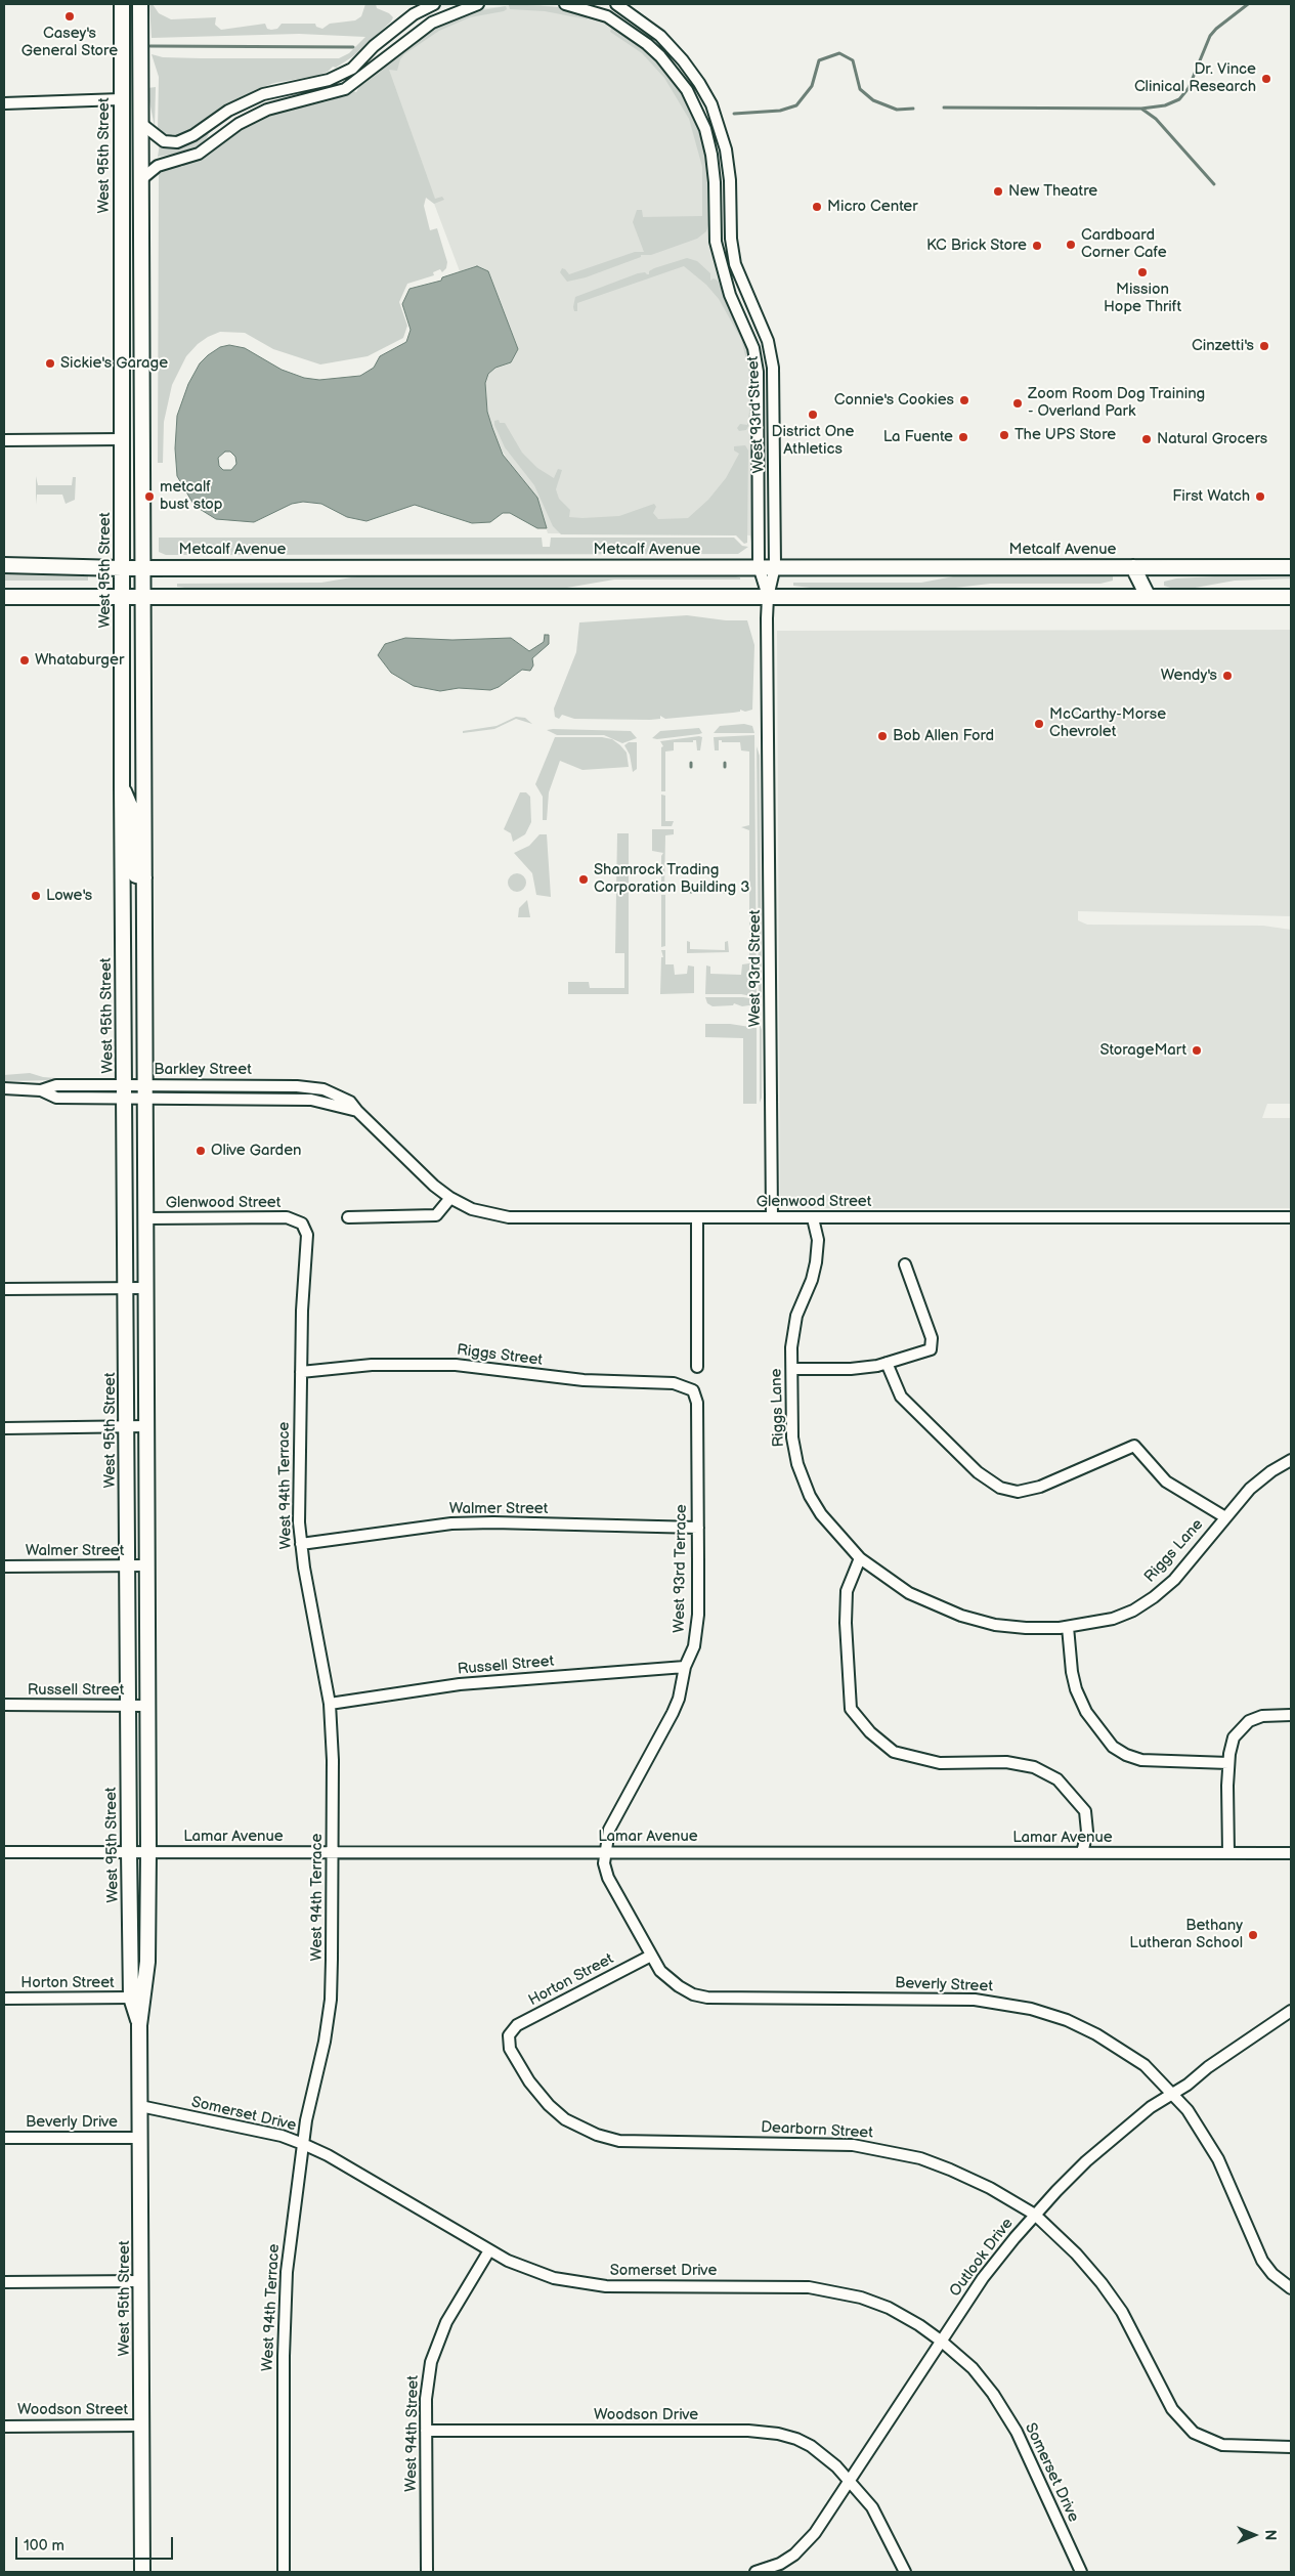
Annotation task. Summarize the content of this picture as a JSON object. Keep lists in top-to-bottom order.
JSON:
{
  "streets": {
    "main road": ["West 95th Street", "Metcalf Avenue"],
    "street": [
      "West 93rd Street",
      "Barkley Street",
      "Glenwood Street",
      "Riggs Street",
      "Riggs Lane",
      "West 94th Terrace",
      "Walmer Street",
      "West 93rd Terrace",
      "Russell Street",
      "Lamar Avenue",
      "Horton Street",
      "Beverly Street",
      "Somerset Drive",
      "Beverly Drive",
      "Dearborn Street",
      "Outlook Drive",
      "Woodson Street",
      "Woodson Drive",
      "West 94th Street"
    ]
  },
  "crossings": [
    ["West 95th Street", "Metcalf Avenue"],
    ["West 95th Street", "Barkley Street"],
    ["West 95th Street", "Glenwood Street"],
    ["West 95th Street", "Walmer Street"],
    ["West 95th Street", "Russell Street"],
    ["West 95th Street", "Lamar Avenue"],
    ["West 95th Street", "Horton Street"],
    ["West 95th Street", "Somerset Drive"],
    ["West 95th Street", "Beverly Drive"],
    ["West 95th Street", "Woodson Street"],
    ["West 93rd Street", "Metcalf Avenue"],
    ["West 93rd Street", "Glenwood Street"],
    ["Barkley Street", "Glenwood Street"],
    ["Glenwood Street", "Riggs Lane"],
    ["Glenwood Street", "West 94th Terrace"],
    ["Riggs Street", "West 94th Terrace"],
    ["Riggs Street", "West 93rd Terrace"],
    ["West 94th Terrace", "Walmer Street"],
    ["West 94th Terrace", "Russell Street"],
    ["West 94th Terrace", "Lamar Avenue"],
    ["West 94th Terrace", "Somerset Drive"],
    ["Walmer Street", "West 93rd Terrace"],
    ["West 93rd Terrace", "Russell Street"],
    ["West 93rd Terrace", "Lamar Avenue"],
    ["West 93rd Terrace", "Beverly Street"],
    ["Lamar Avenue", "Beverly Street"],
    ["Horton Street", "Beverly Street"],
    ["Horton Street", "Dearborn Street"],
    ["Beverly Street", "Outlook Drive"],
    ["Somerset Drive", "Outlook Drive"],
    ["Somerset Drive", "West 94th Street"],
    ["Dearborn Street", "Outlook Drive"],
    ["Outlook Drive", "Woodson Drive"],
    ["Woodson Drive", "West 94th Street"]
  ],
  "places": [
    "Casey's General Store",
    "Dr. Vince Clinical Research",
    "New Theatre",
    "Micro Center",
    "Cardboard Corner Cafe",
    "KC Brick Store",
    "Mission Hope Thrift",
    "Cinzetti's",
    "Sickie's Garage",
    "Connie's Cookies",
    "Zoom Room Dog Training - Overland Park",
    "District One Athletics",
    "The UPS Store",
    "La Fuente",
    "Natural Grocers",
    "metcalf bust stop",
    "First Watch",
    "Whataburger",
    "Wendy's",
    "McCarthy-Morse Chevrolet",
    "Bob Allen Ford",
    "Shamrock Trading Corporation Building 3",
    "Lowe's",
    "StorageMart",
    "Olive Garden",
    "Bethany Lutheran School"
  ],
  "scale_bar": "100 m",
  "north": "right"
}
